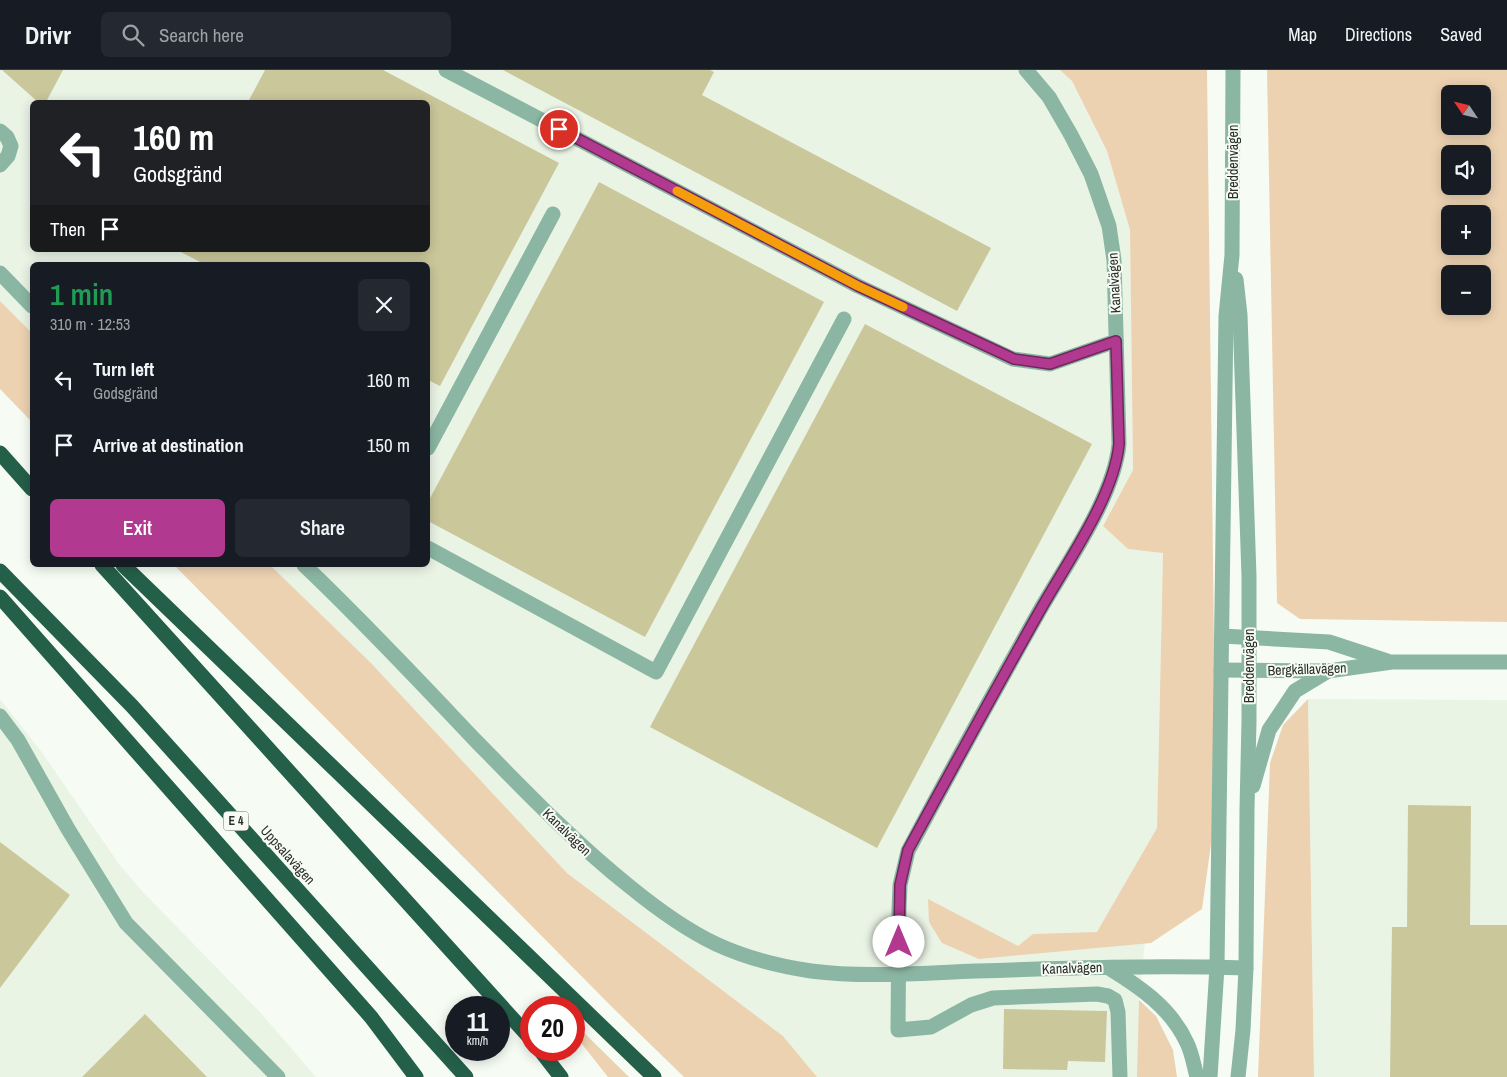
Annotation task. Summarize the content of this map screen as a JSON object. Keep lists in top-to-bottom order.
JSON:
{
  "streets": {
    "highway": ["E 4", "Uppsalavägen"],
    "street": ["Breddenvägen", "Kanalvägen", "Bergkällavägen"]
  },
  "crossings": [
    ["Breddenvägen", "Kanalvägen"],
    ["Breddenvägen", "Bergkällavägen"]
  ],
  "north": "top left",
  "page": {
    "header": "Drivr",
    "search": "Search here",
    "nav": ["Map", "Directions", "Saved"],
    "map_buttons": ["+", "−"],
    "turn": ["160 m", "Godsgränd"],
    "then": "Then",
    "heading": ["1 min", "310 m · 12:53"],
    "list": [
      {
        "name": "Turn left",
        "note": "Godsgränd",
        "value": "160 m"
      },
      {
        "name": "Arrive at destination",
        "value": "150 m"
      }
    ],
    "buttons": ["Exit", "Share"],
    "speed": "11 km/h",
    "limit": "20"
  }
}
